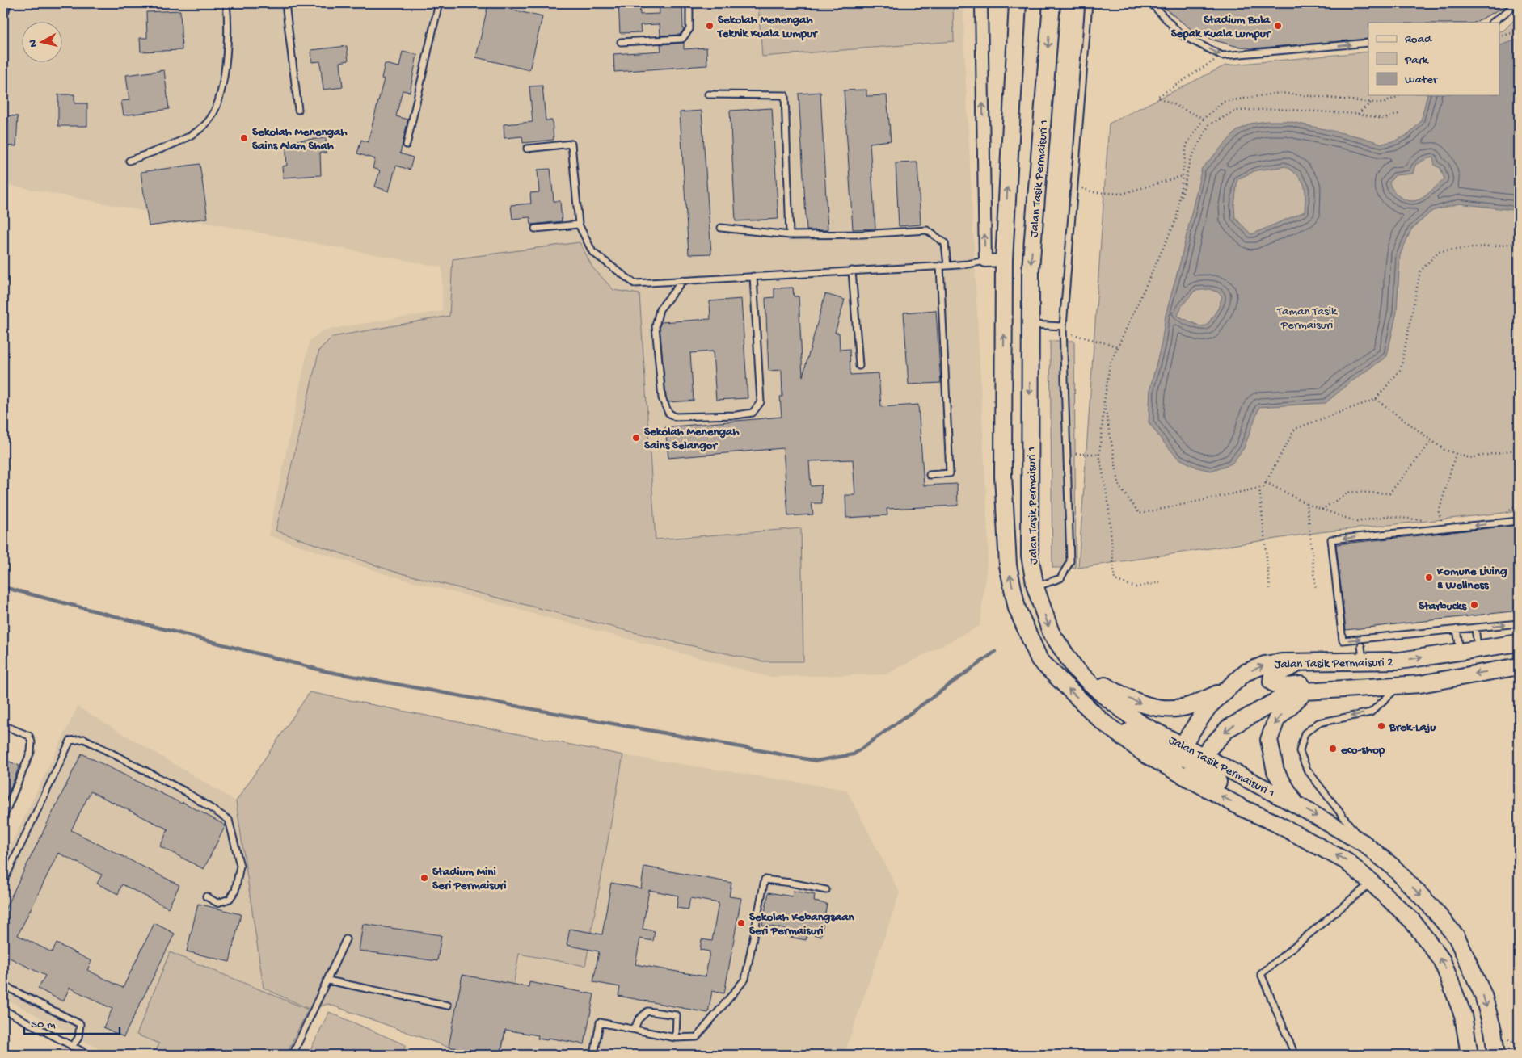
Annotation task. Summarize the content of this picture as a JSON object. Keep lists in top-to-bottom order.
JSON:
{
  "streets": {
    "main road": ["Jalan Tasik Permaisuri 1", "Jalan Tasik Permaisuri 2"]
  },
  "crossings": [
    ["Jalan Tasik Permaisuri 1", "Jalan Tasik Permaisuri 2"]
  ],
  "parks": ["Taman Tasik Permaisuri"],
  "places": [
    "Sekolah Menengah Teknik Kuala Lumpur",
    "Stadium Bola Sepak Kuala Lumpur",
    "Sekolah Menengah Sains Alam Shah",
    "Sekolah Menengah Sains Selangor",
    "Komune Living & Wellness",
    "Starbucks",
    "Brek-Laju",
    "eco-shop",
    "Stadium Mini Seri Permaisuri",
    "Sekolah Kebangsaan Seri Permaisuri"
  ],
  "legend": ["Road", "Park", "Water"],
  "scale_bar": "50 m",
  "north": "left"
}
